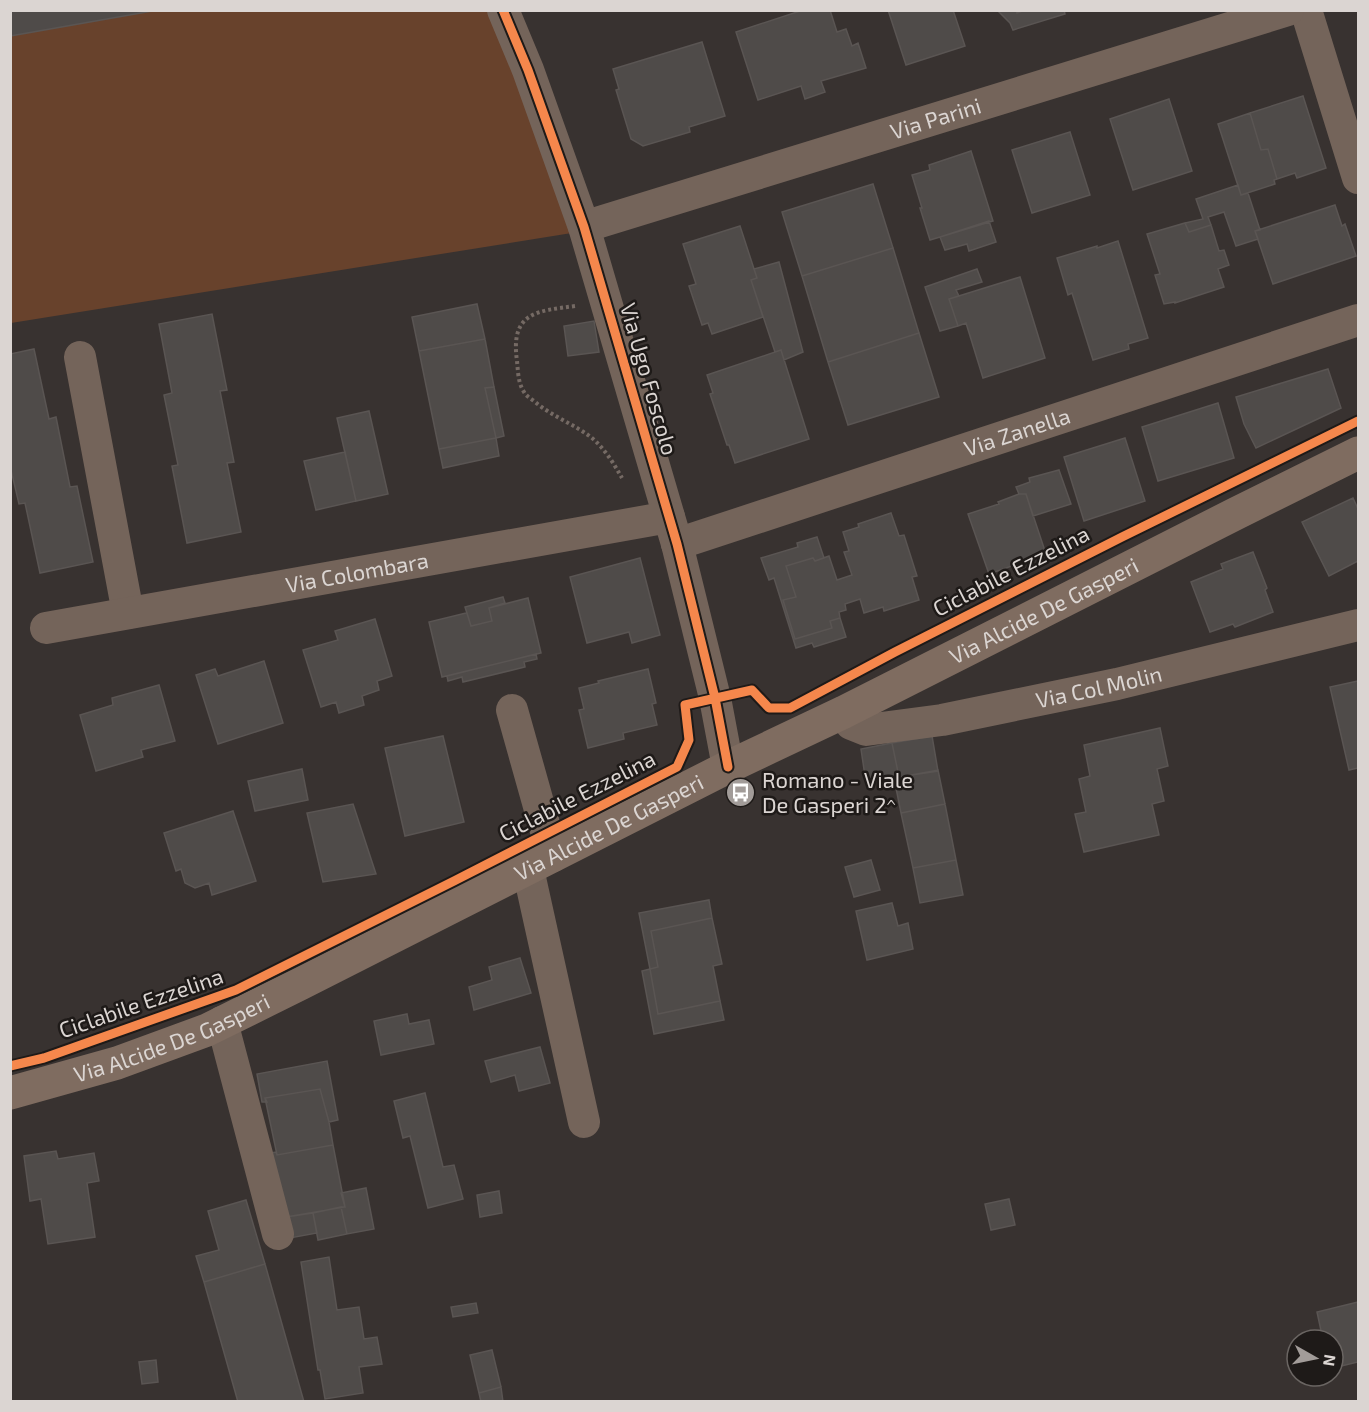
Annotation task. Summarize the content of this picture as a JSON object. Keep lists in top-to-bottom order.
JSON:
{
  "streets": {
    "main road": ["Via Alcide De Gasperi"],
    "street": [
      "Via Parini",
      "Via Ugo Foscolo",
      "Via Zanella",
      "Via Colombara",
      "Via Col Molin"
    ],
    "cycle path": ["Ciclabile Ezzelina"]
  },
  "crossings": [
    ["Via Parini", "Via Ugo Foscolo"],
    ["Via Ugo Foscolo", "Via Zanella"],
    ["Via Ugo Foscolo", "Via Colombara"],
    ["Via Ugo Foscolo", "Via Alcide De Gasperi"],
    ["Via Zanella", "Via Colombara"],
    ["Via Alcide De Gasperi", "Via Col Molin"]
  ],
  "places": {
    "bus stop": ["Romano - Viale De Gasperi 2^"]
  },
  "north": "right"
}
